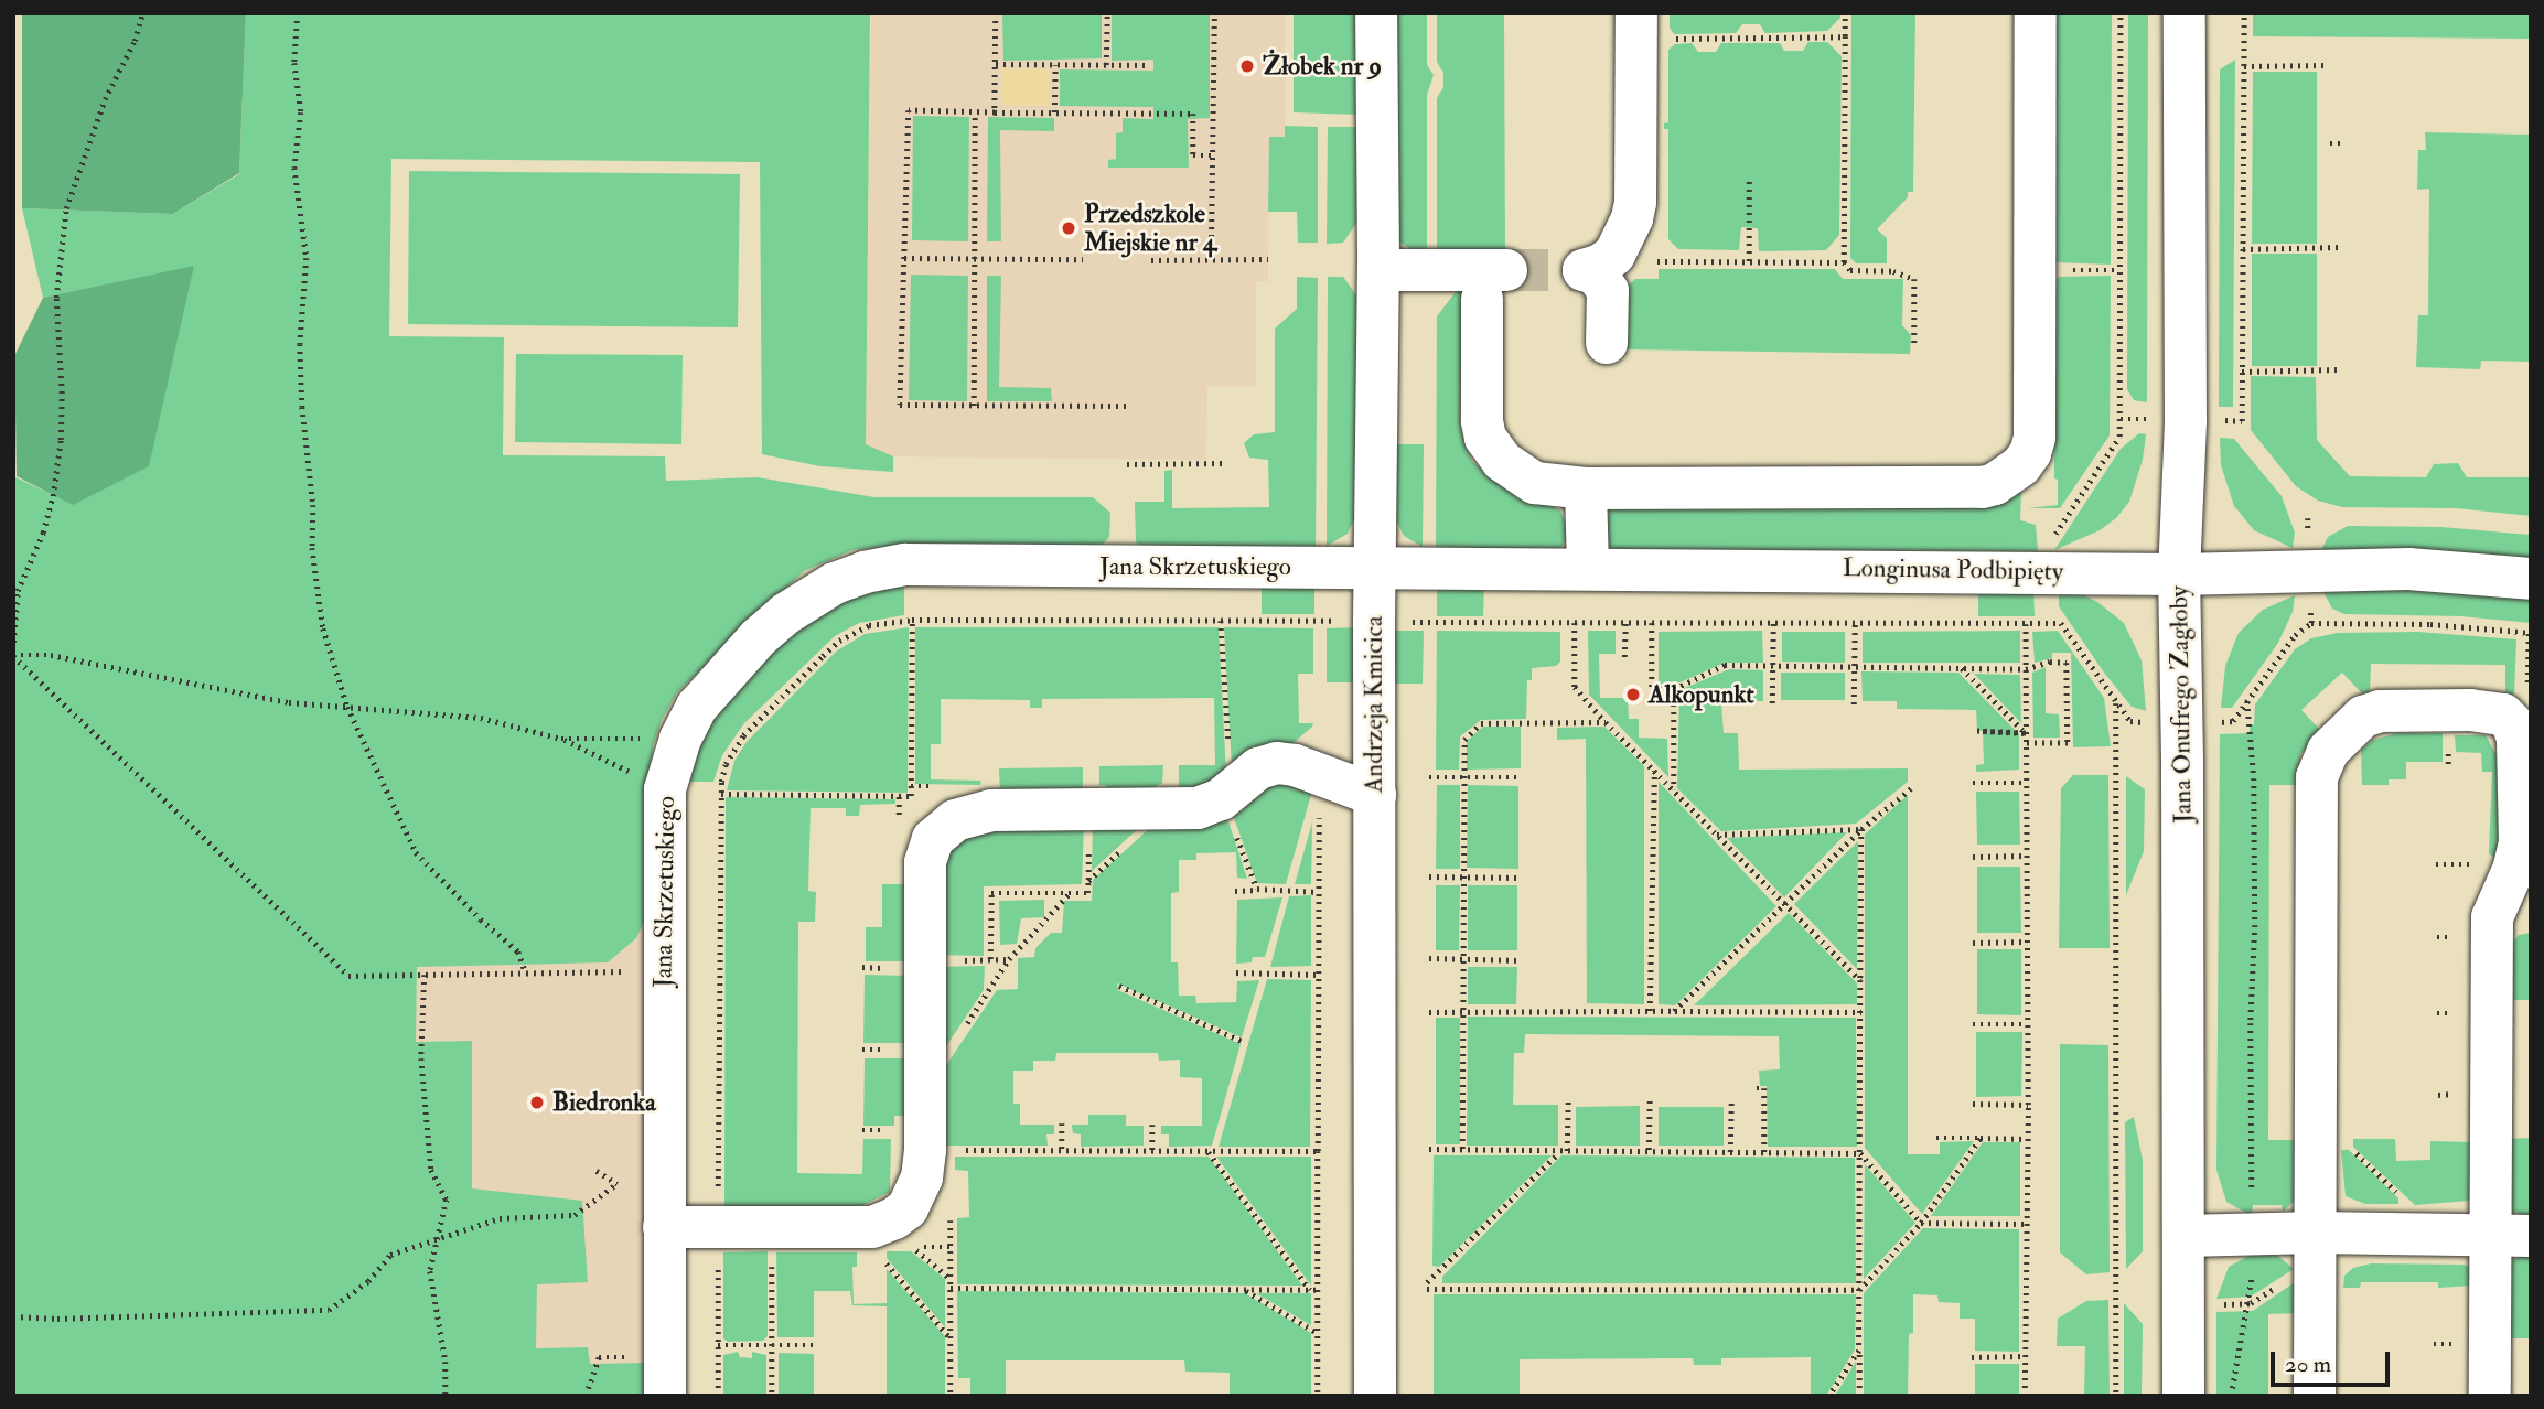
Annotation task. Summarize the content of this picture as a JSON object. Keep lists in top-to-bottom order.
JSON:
{
  "streets": {
    "street": [
      "Jana Skrzetuskiego",
      "Longinusa Podbipięty",
      "Andrzeja Kmicica",
      "Jana Onufrego Zagłoby"
    ]
  },
  "crossings": [
    ["Jana Skrzetuskiego", "Longinusa Podbipięty"],
    ["Jana Skrzetuskiego", "Andrzeja Kmicica"],
    ["Longinusa Podbipięty", "Andrzeja Kmicica"],
    ["Longinusa Podbipięty", "Jana Onufrego Zagłoby"]
  ],
  "places": [
    "Żłobek nr 9",
    "Przedszkole Miejskie nr 4",
    "Alkopunkt",
    "Biedronka"
  ],
  "scale_bar": "20 m"
}
